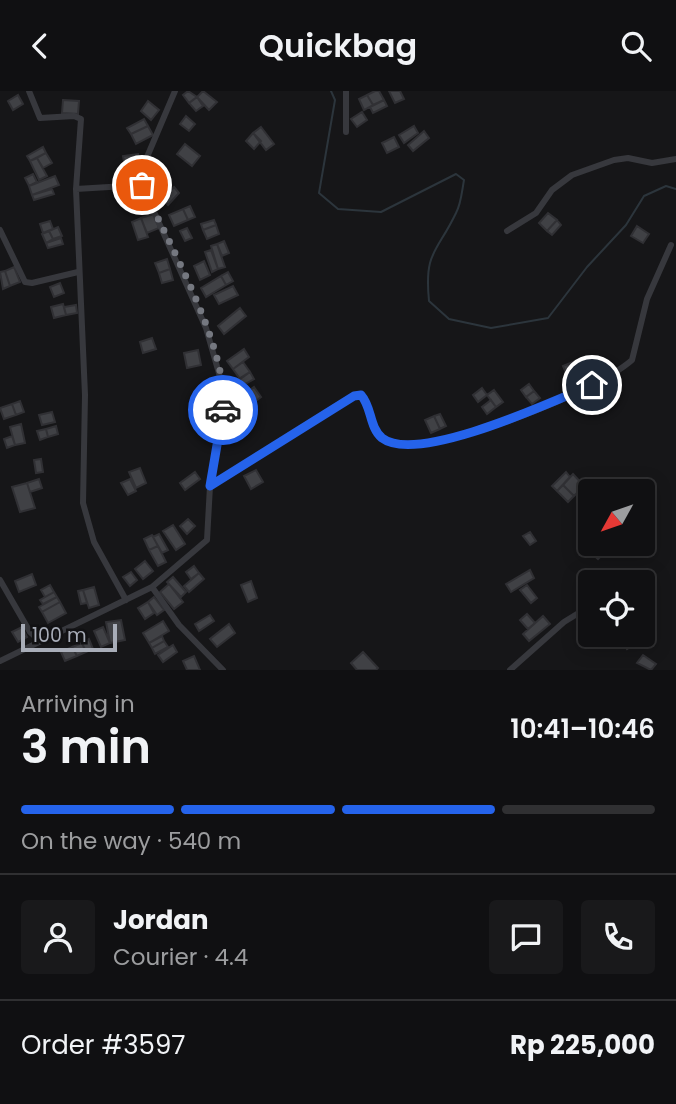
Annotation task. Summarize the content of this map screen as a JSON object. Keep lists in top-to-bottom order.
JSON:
{
  "scale_bar": "100 m",
  "north": "bottom left",
  "page": {
    "header": "Quickbag",
    "scale": "100 m",
    "heading": ["3 min", "Arriving in", "10:41–10:46"],
    "panel": [
      "Jordan",
      "Courier · 4.4",
      "Order #3597",
      "Rp 225,000"
    ],
    "bar": "On the way · 540 m"
  }
}
